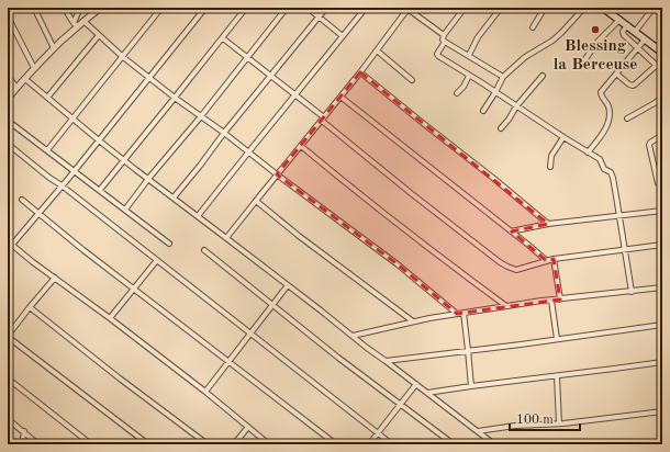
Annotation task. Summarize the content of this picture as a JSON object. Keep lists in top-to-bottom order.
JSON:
{
  "places": ["Blessing la Berceuse"],
  "scale_bar": "100 m"
}
